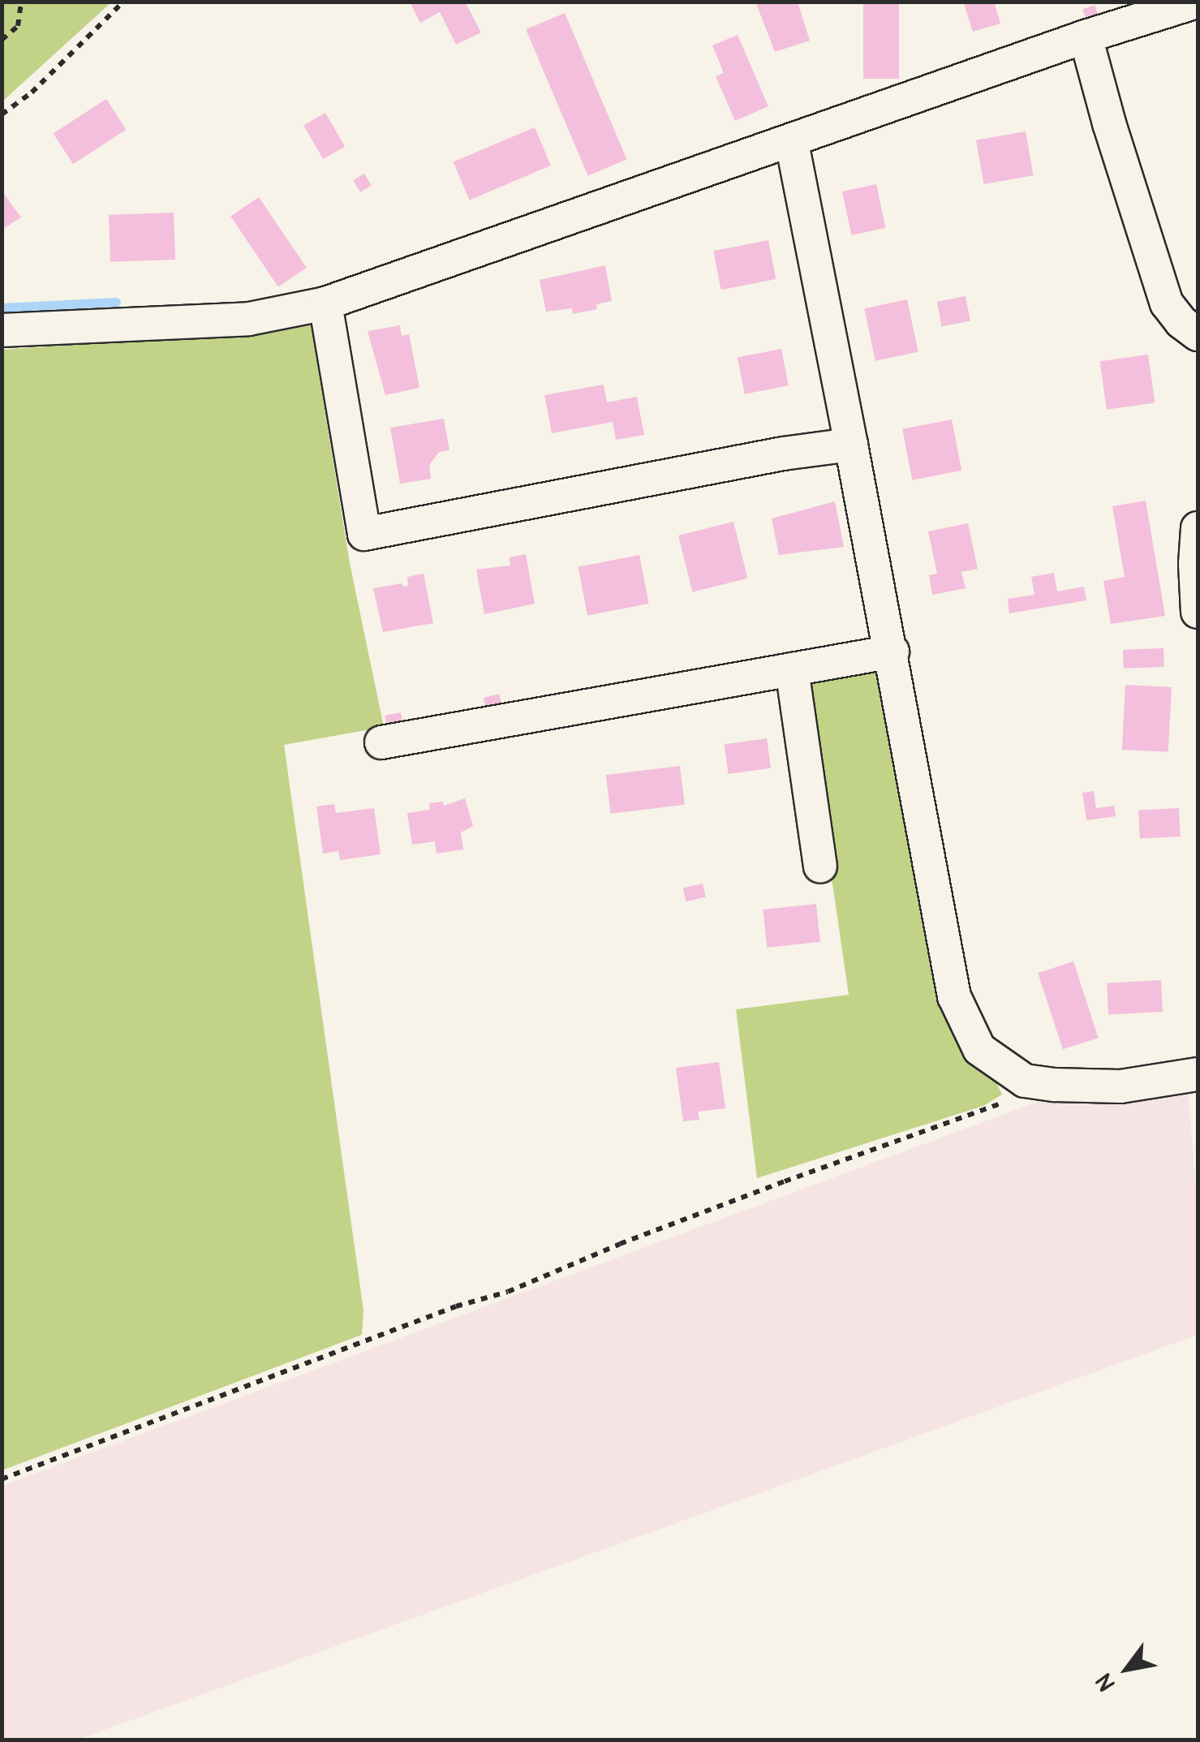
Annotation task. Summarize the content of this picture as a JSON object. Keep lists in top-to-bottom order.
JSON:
{
  "north": "bottom left"
}
